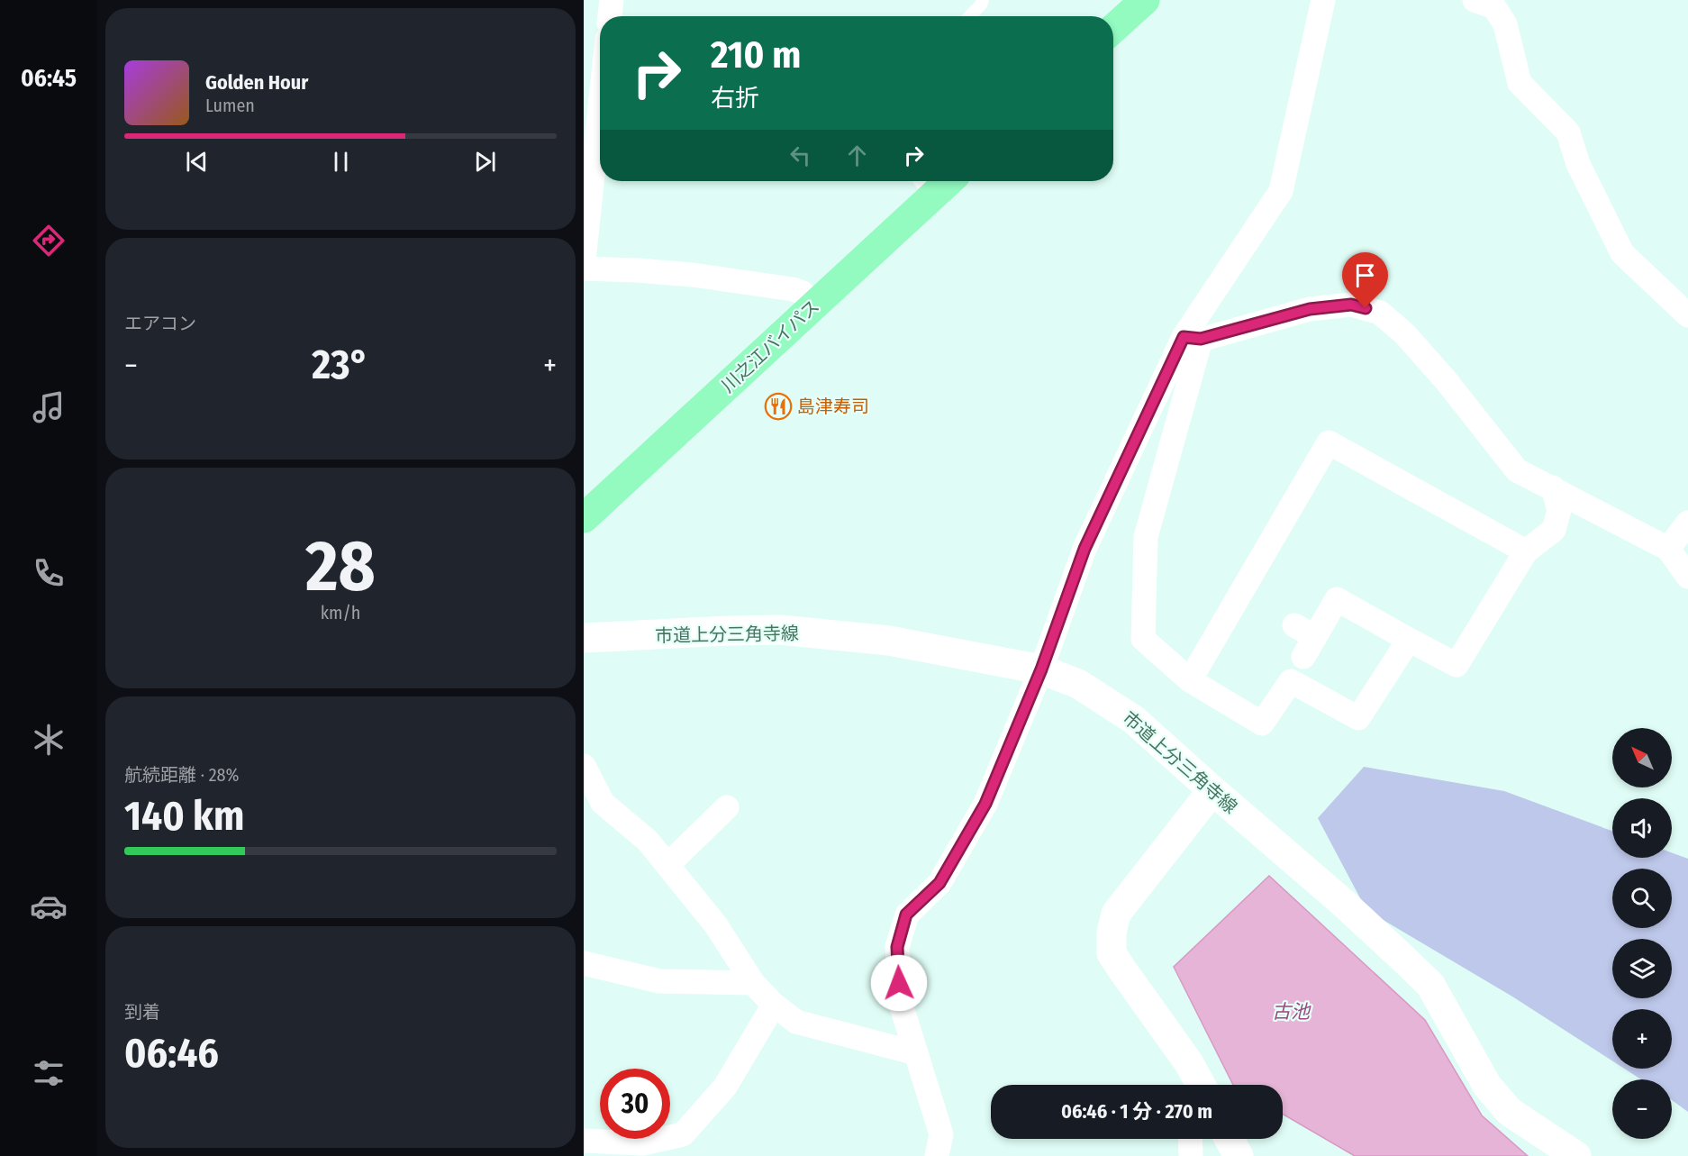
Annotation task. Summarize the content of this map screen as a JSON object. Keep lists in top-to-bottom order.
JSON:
{
  "streets": {
    "highway": ["川之江バイパス"],
    "street": ["市道上分三角寺線"]
  },
  "water": ["古池"],
  "places": {
    "restaurant": ["島津寿司"]
  },
  "north": "top left",
  "page": {
    "tabs": "06:45",
    "turn": ["210 m", "右折"],
    "song": ["Golden Hour", "Lumen"],
    "tile": [
      "エアコン",
      ["28", "km/h"],
      ["航続距離 · 28%", "140 km"],
      ["到着", "06:46"]
    ],
    "heat": ["−", "23°", "+"],
    "map_buttons": ["+", "−"],
    "limit": "30",
    "trip": "06:46 · 1 分 · 270 m"
  }
}
